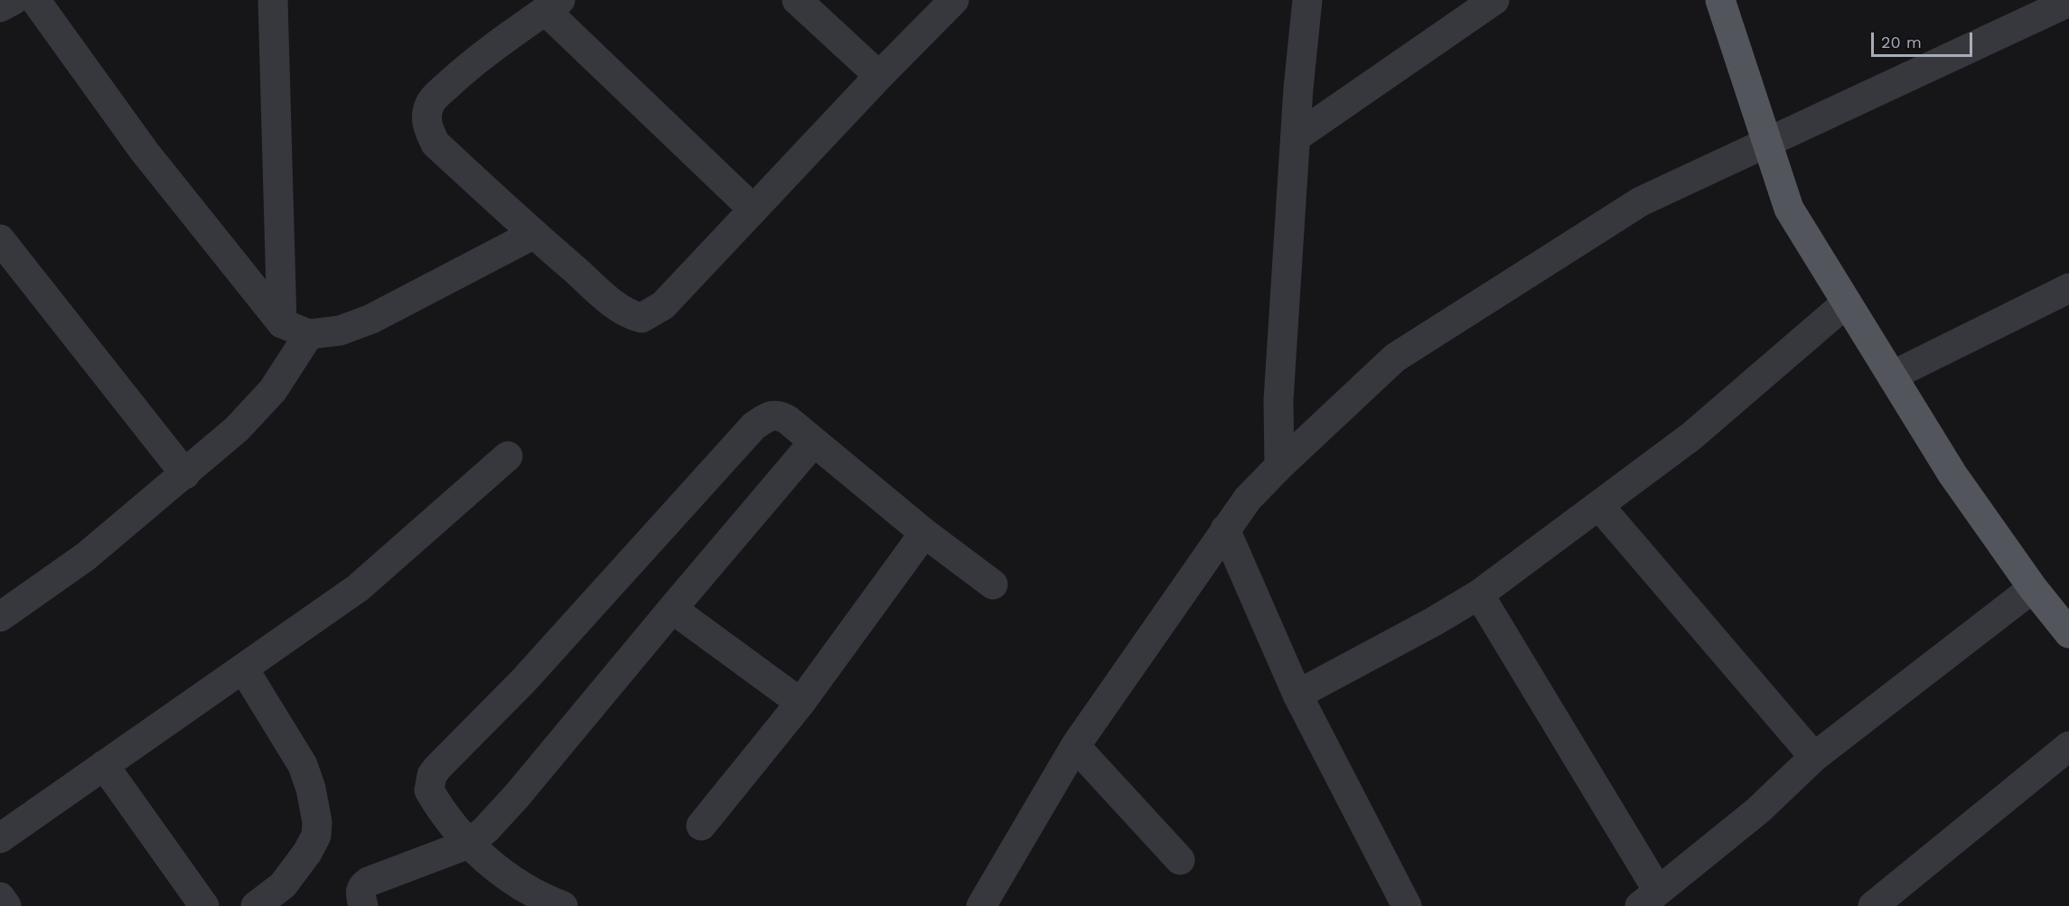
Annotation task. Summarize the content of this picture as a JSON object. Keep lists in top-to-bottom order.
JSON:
{
  "scale_bar": "20 m"
}
